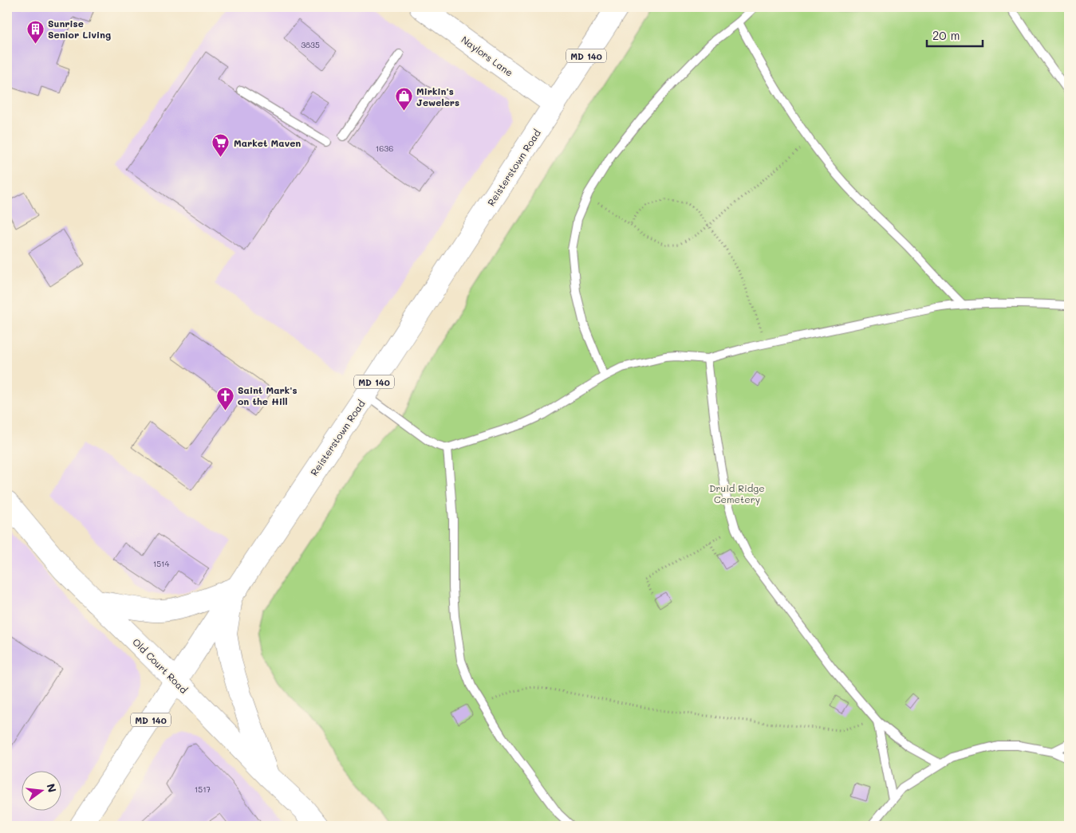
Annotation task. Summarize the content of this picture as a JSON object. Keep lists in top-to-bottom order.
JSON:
{
  "streets": {
    "main road": [
      "Naylors Lane",
      "MD 140",
      "Reisterstown Road",
      "Old Court Road"
    ]
  },
  "crossings": [
    ["Naylors Lane", "Reisterstown Road"],
    ["Reisterstown Road", "Old Court Road"]
  ],
  "parks": ["Druid Ridge Cemetery"],
  "places": {
    "building": ["Sunrise Senior Living"],
    "shop": ["Mirkin's Jewelers"],
    "supermarket": ["Market Maven"],
    "church": ["Saint Mark's on the Hill"]
  },
  "house_numbers": [
    "3835",
    "1636",
    "1514",
    "1517"
  ],
  "scale_bar": "20 m",
  "north": "right"
}
